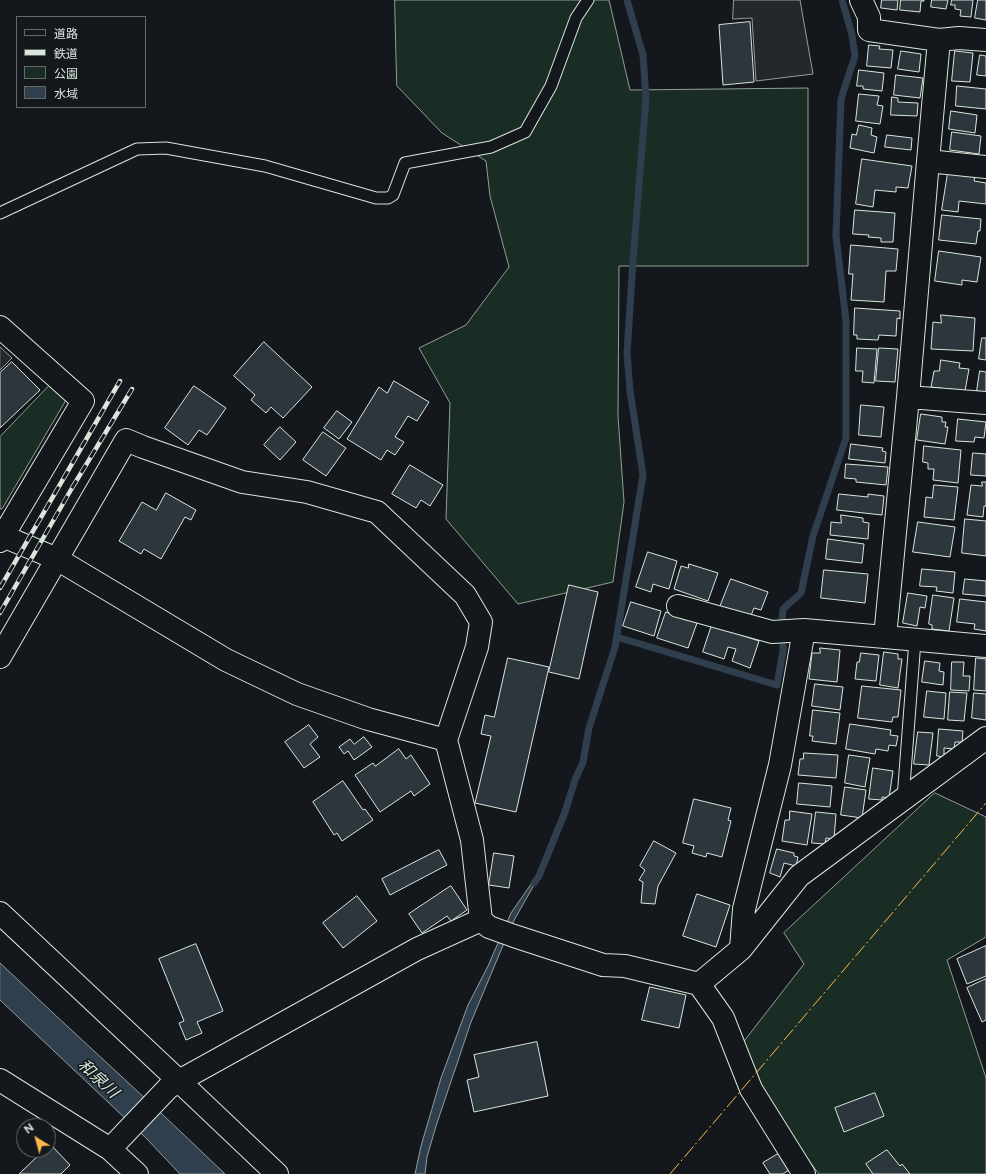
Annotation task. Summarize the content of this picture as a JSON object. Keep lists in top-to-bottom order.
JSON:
{
  "water": ["和泉川"],
  "legend": [
    "道路",
    "鉄道",
    "公園",
    "水域"
  ],
  "north": "top left"
}
